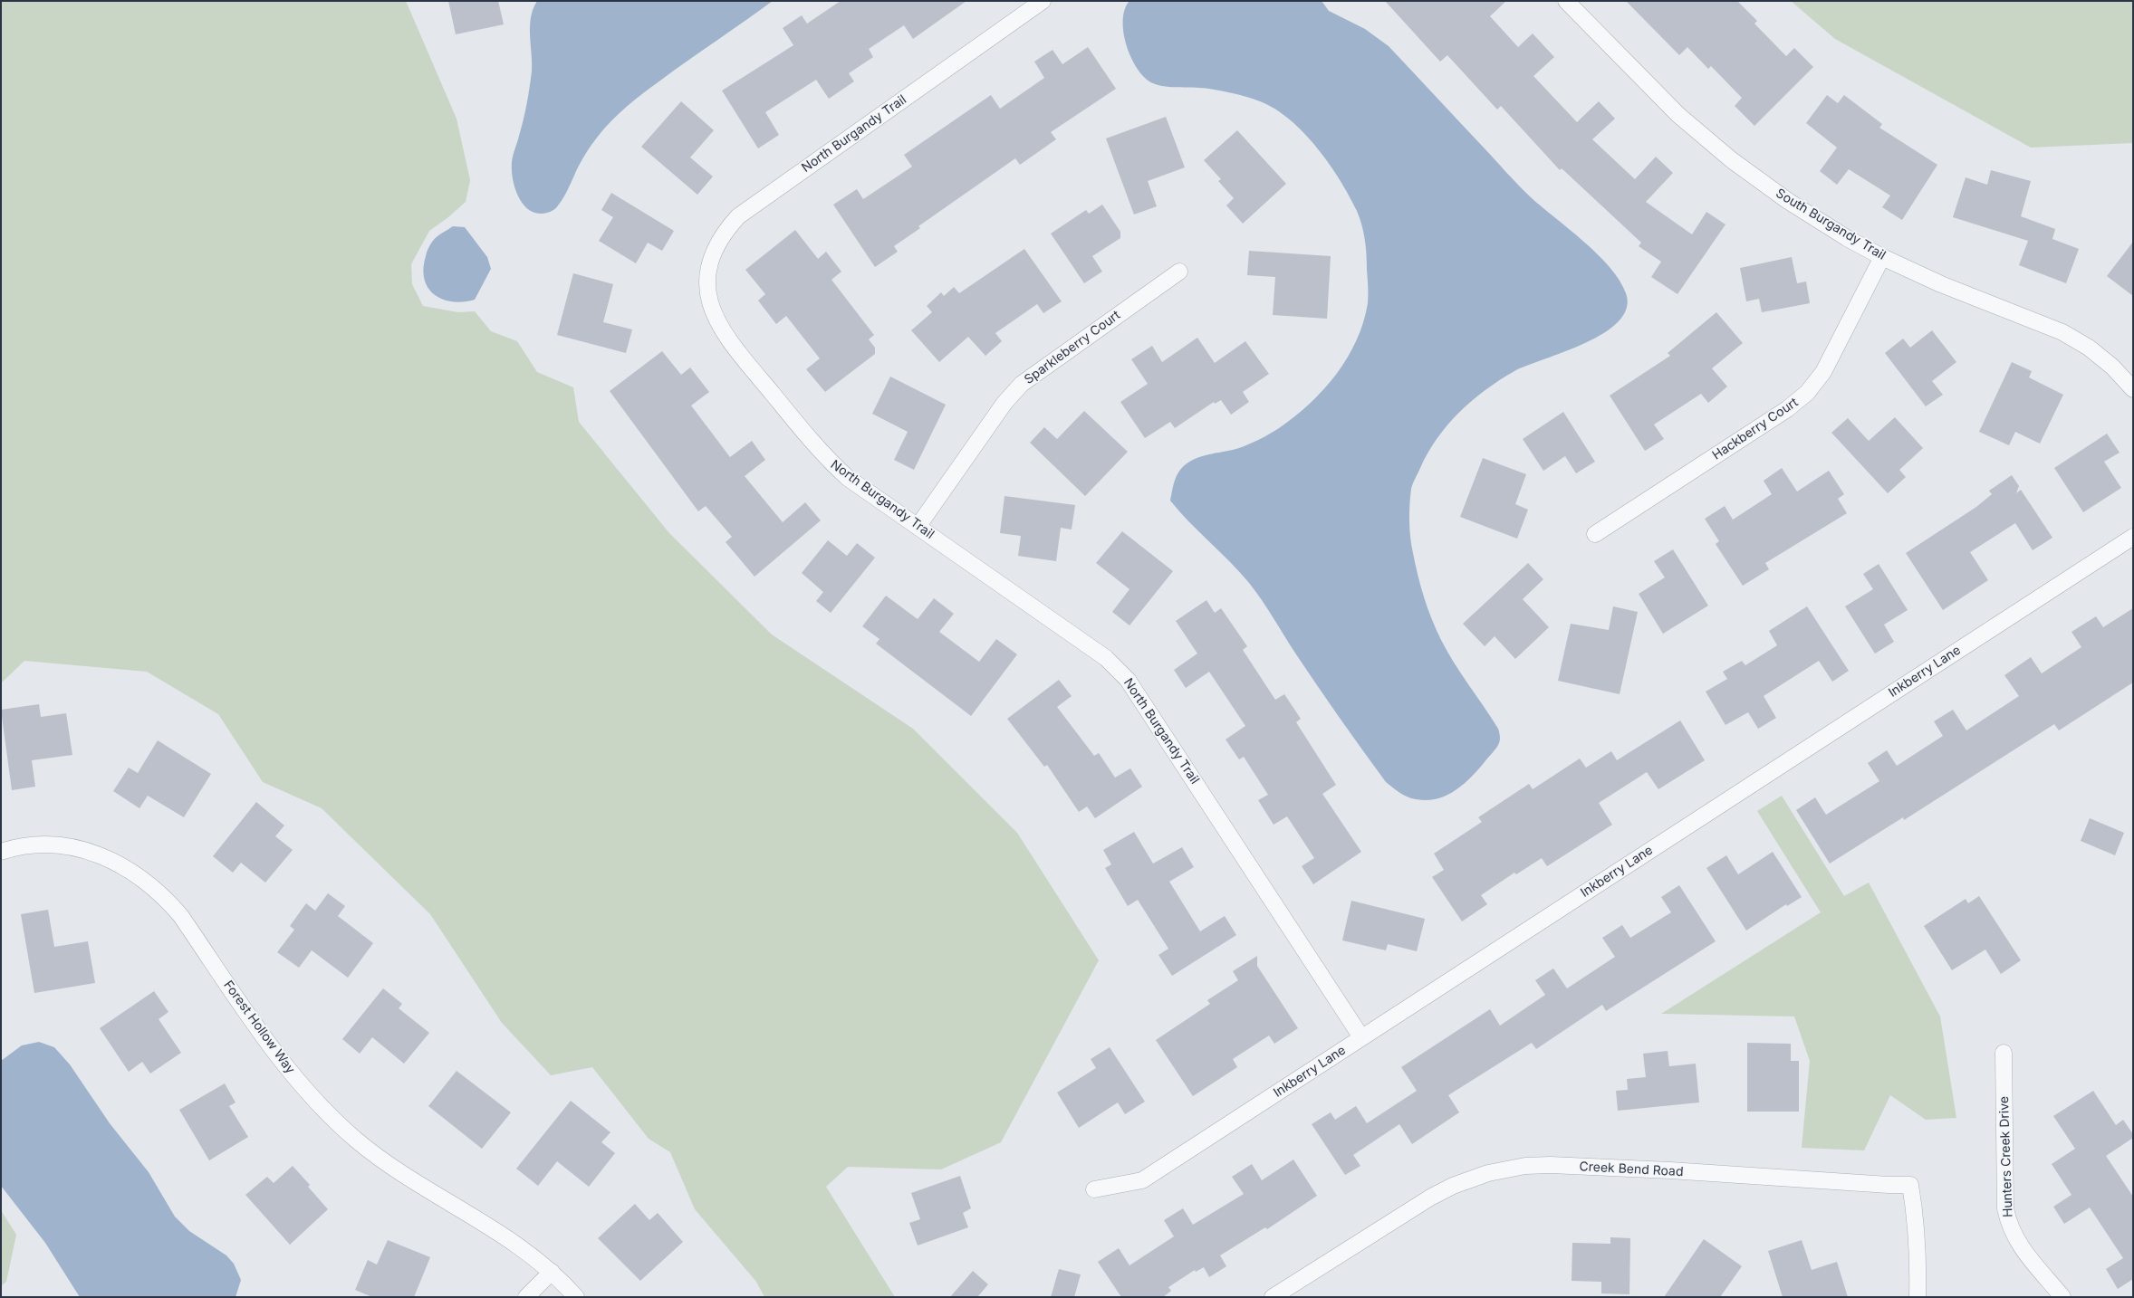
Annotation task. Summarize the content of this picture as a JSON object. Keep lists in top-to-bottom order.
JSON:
{
  "streets": {
    "street": [
      "North Burgandy Trail",
      "South Burgandy Trail",
      "Sparkleberry Court",
      "Hackberry Court",
      "Inkberry Lane",
      "Forest Hollow Way",
      "Hunters Creek Drive",
      "Creek Bend Road"
    ]
  },
  "crossings": [
    ["North Burgandy Trail", "Sparkleberry Court"],
    ["North Burgandy Trail", "Inkberry Lane"],
    ["South Burgandy Trail", "Hackberry Court"]
  ]
}
